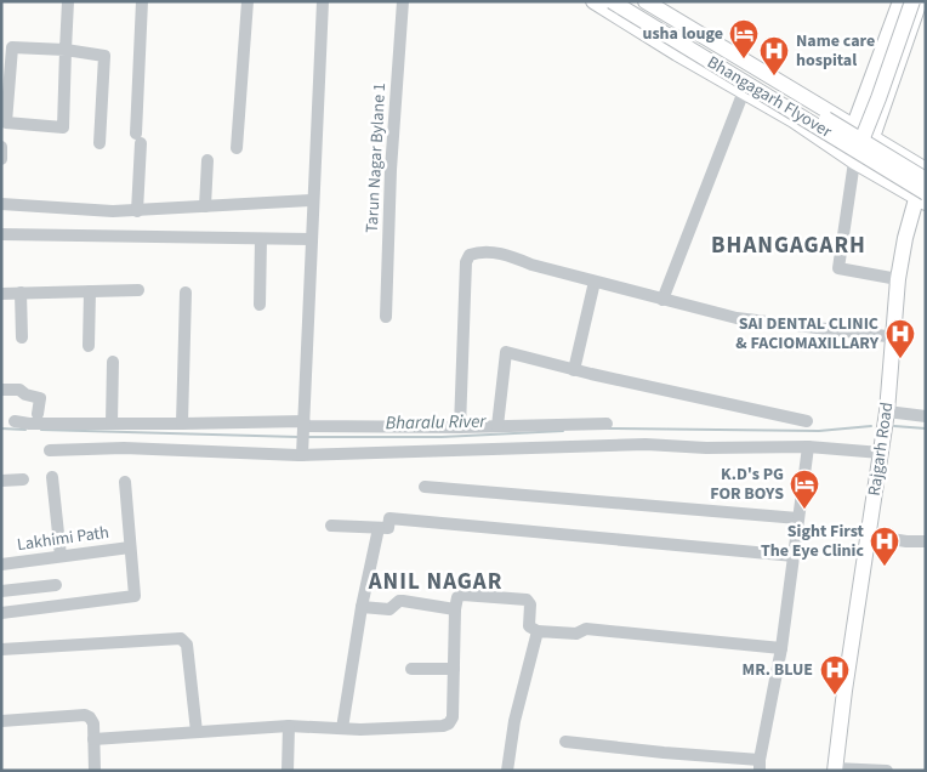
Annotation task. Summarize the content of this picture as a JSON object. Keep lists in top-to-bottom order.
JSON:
{
  "streets": {
    "main road": ["Bhangagarh Flyover", "Rajgarh Road"],
    "street": ["Tarun Nagar Bylane 1", "Lakhimi Path"]
  },
  "crossings": [
    ["Bhangagarh Flyover", "Rajgarh Road"]
  ],
  "districts": ["BHANGAGARH", "ANIL NAGAR"],
  "water": ["Bharalu River"],
  "places": {
    "hotel": ["usha louge", "K.D's PG FOR BOYS"],
    "hospital": [
      "Name care hospital",
      "SAI DENTAL CLINIC & FACIOMAXILLARY",
      "Sight First The Eye Clinic",
      "MR. BLUE"
    ]
  }
}
